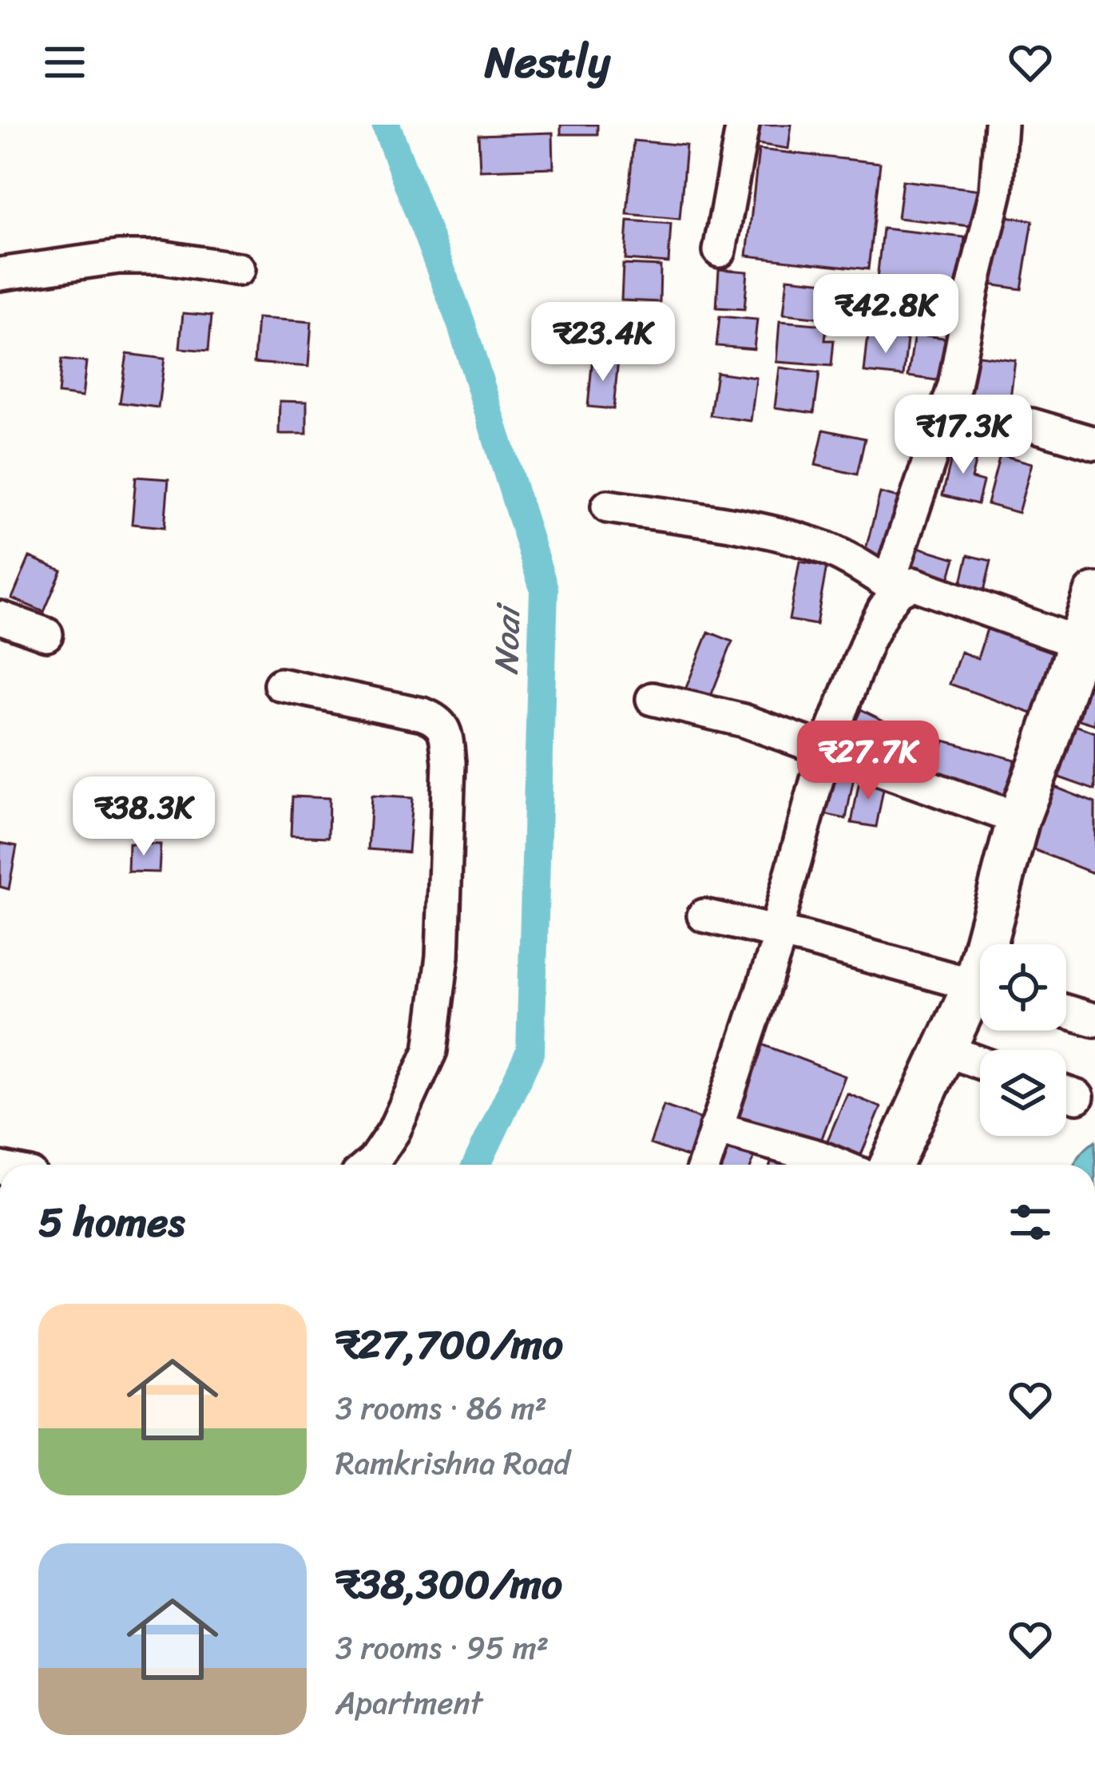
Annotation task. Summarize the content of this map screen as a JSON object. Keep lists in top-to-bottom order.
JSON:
{
  "water": ["Noai"],
  "page": {
    "header": "Nestly",
    "price": [
      "₹42.8K",
      "₹23.4K",
      "₹17.3K",
      "₹27.7K",
      "₹38.3K"
    ],
    "heading": "5 homes",
    "list": [
      {
        "name": "₹27,700/mo",
        "note": "3 rooms · 86 m² · Ramkrishna Road"
      },
      {
        "name": "₹38,300/mo",
        "note": "3 rooms · 95 m² · Apartment"
      }
    ]
  }
}
